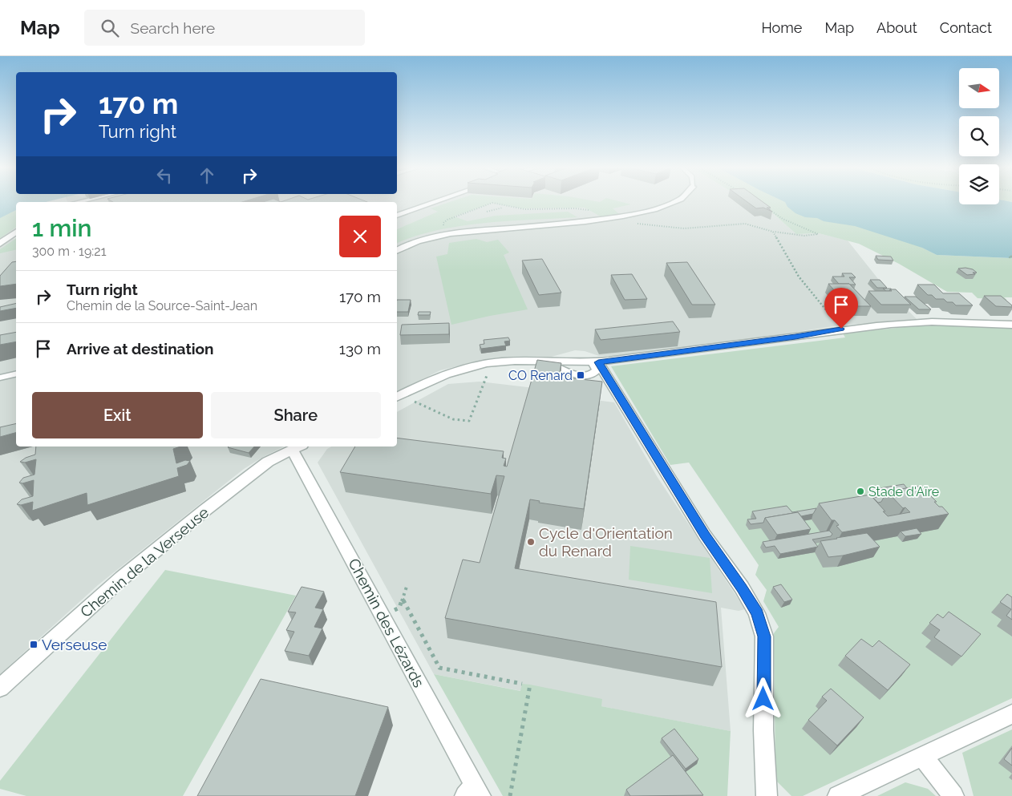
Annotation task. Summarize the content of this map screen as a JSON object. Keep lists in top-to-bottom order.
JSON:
{
  "streets": {
    "street": ["Chemin de la Verseuse", "Chemin des Lézards"]
  },
  "crossings": [
    ["Chemin de la Verseuse", "Chemin des Lézards"]
  ],
  "places": {
    "transit": ["CO Renard", "Verseuse"],
    "other": ["Stade d'Aïre", "Cycle d'Orientation du Renard"]
  },
  "north": "right",
  "page": {
    "header": "Map",
    "search": "Search here",
    "nav": [
      "Home",
      "Map",
      "About",
      "Contact"
    ],
    "turn": ["170 m", "Turn right"],
    "heading": ["1 min", "300 m · 19:21"],
    "list": [
      {
        "name": "Turn right",
        "note": "Chemin de la Source-Saint-Jean",
        "value": "170 m"
      },
      {
        "name": "Arrive at destination",
        "value": "130 m"
      }
    ],
    "buttons": ["Exit", "Share"]
  }
}
